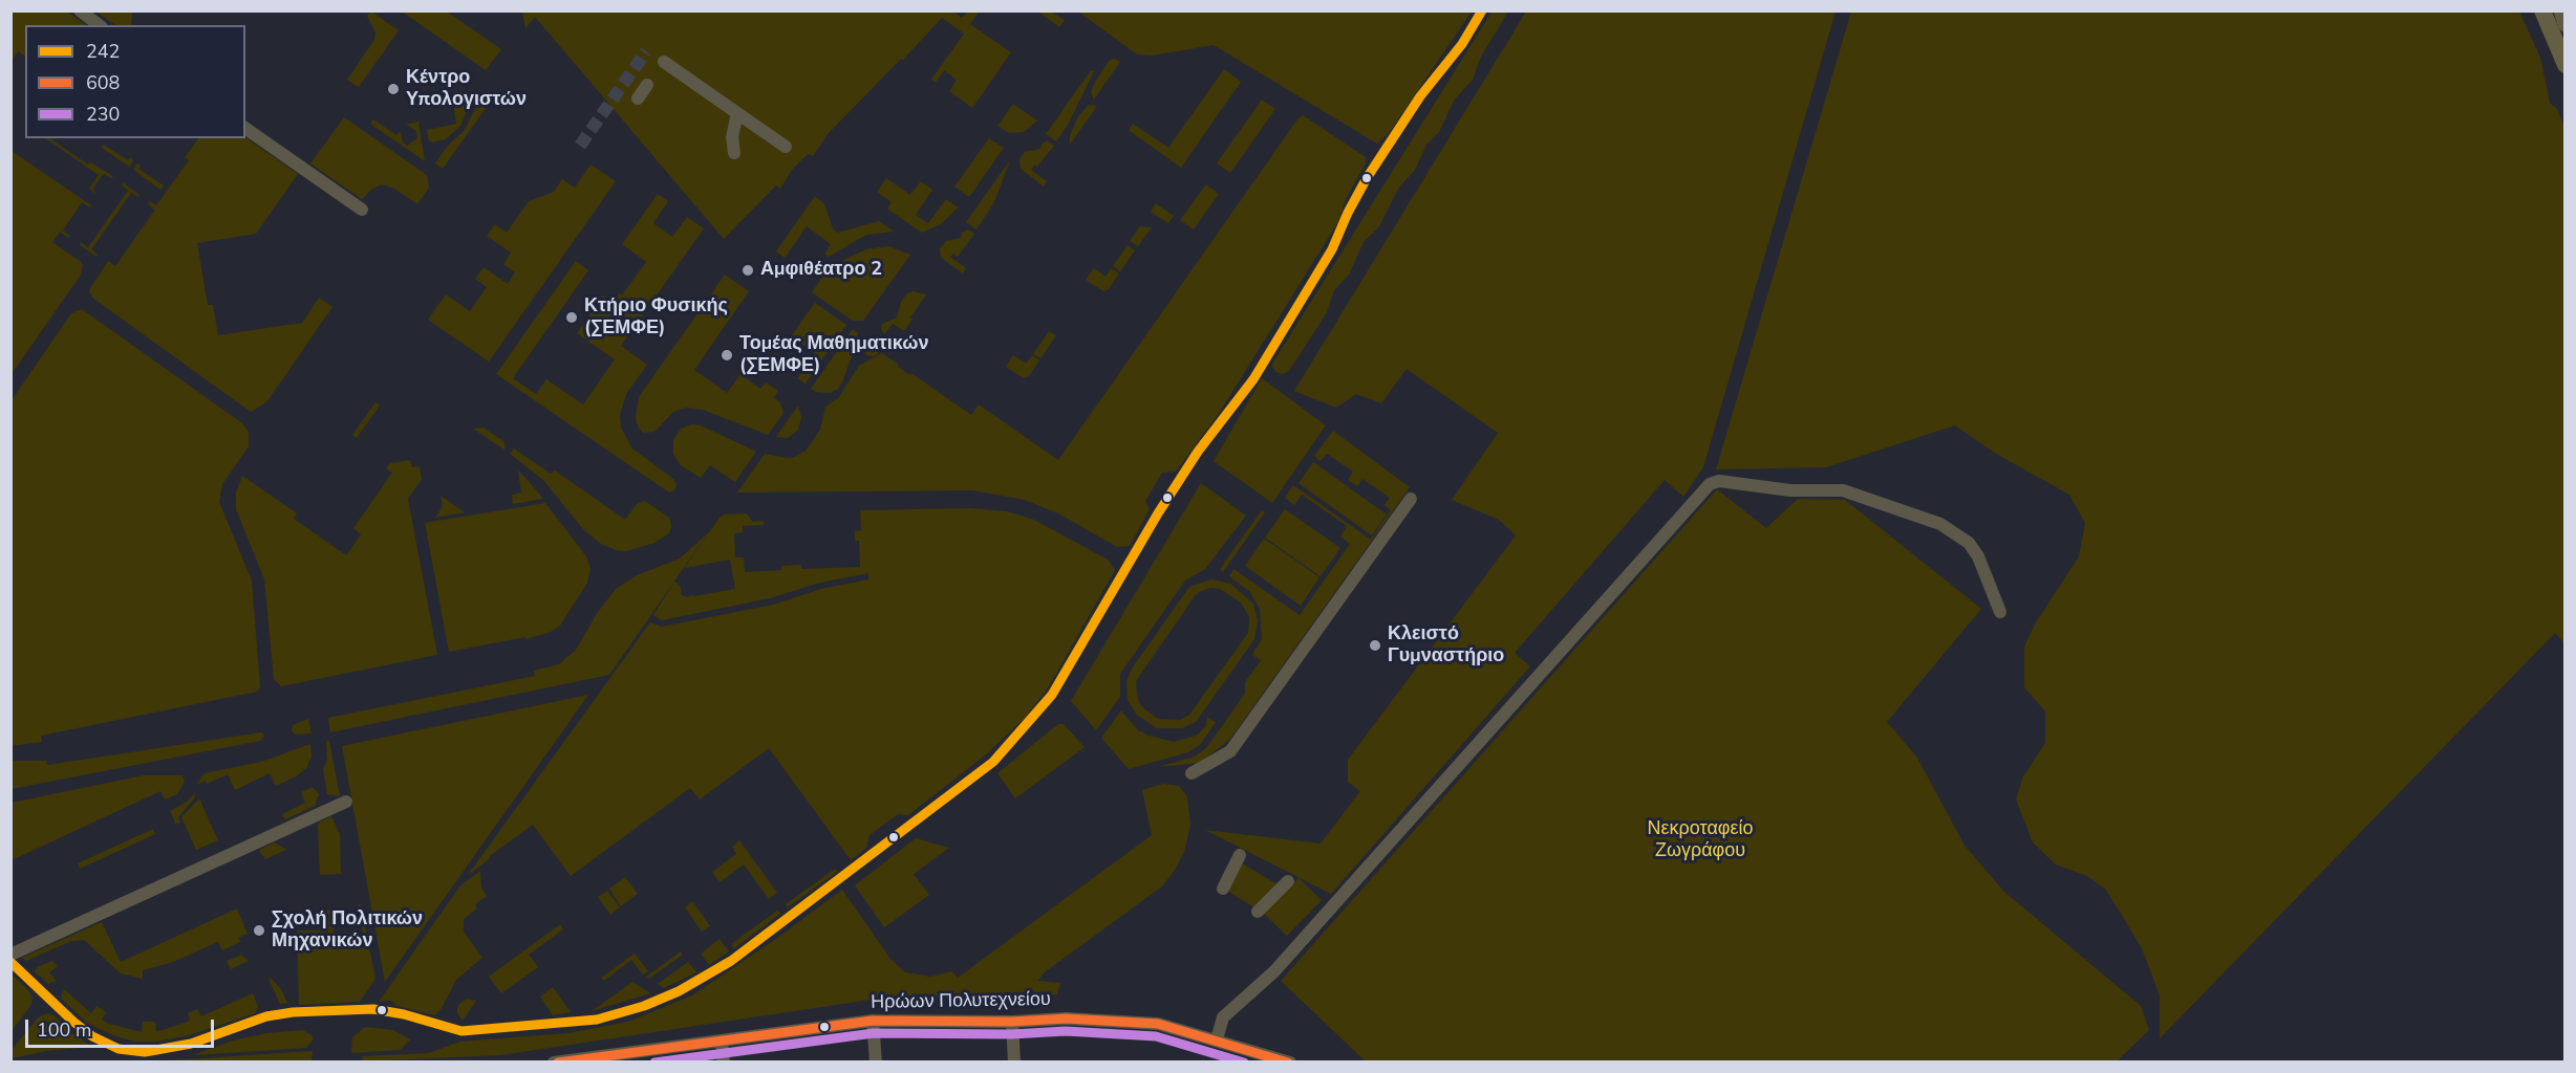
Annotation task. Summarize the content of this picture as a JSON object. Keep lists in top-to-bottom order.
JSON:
{
  "streets": {
    "street": ["Ηρώων Πολυτεχνείου"]
  },
  "parks": ["Νεκροταφείο Ζωγράφου"],
  "places": [
    "Κέντρο Υπολογιστών",
    "Αμφιθέατρο 2",
    "Κτήριο Φυσικής (ΣΕΜΦΕ)",
    "Τομέας Μαθηματικών (ΣΕΜΦΕ)",
    "Κλειστό Γυμναστήριο",
    "Σχολή Πολιτικών Μηχανικών"
  ],
  "lines": ["transit line 242", "transit line 608", "transit line 230"],
  "legend": ["242", "608", "230"],
  "scale_bar": "100 m"
}
